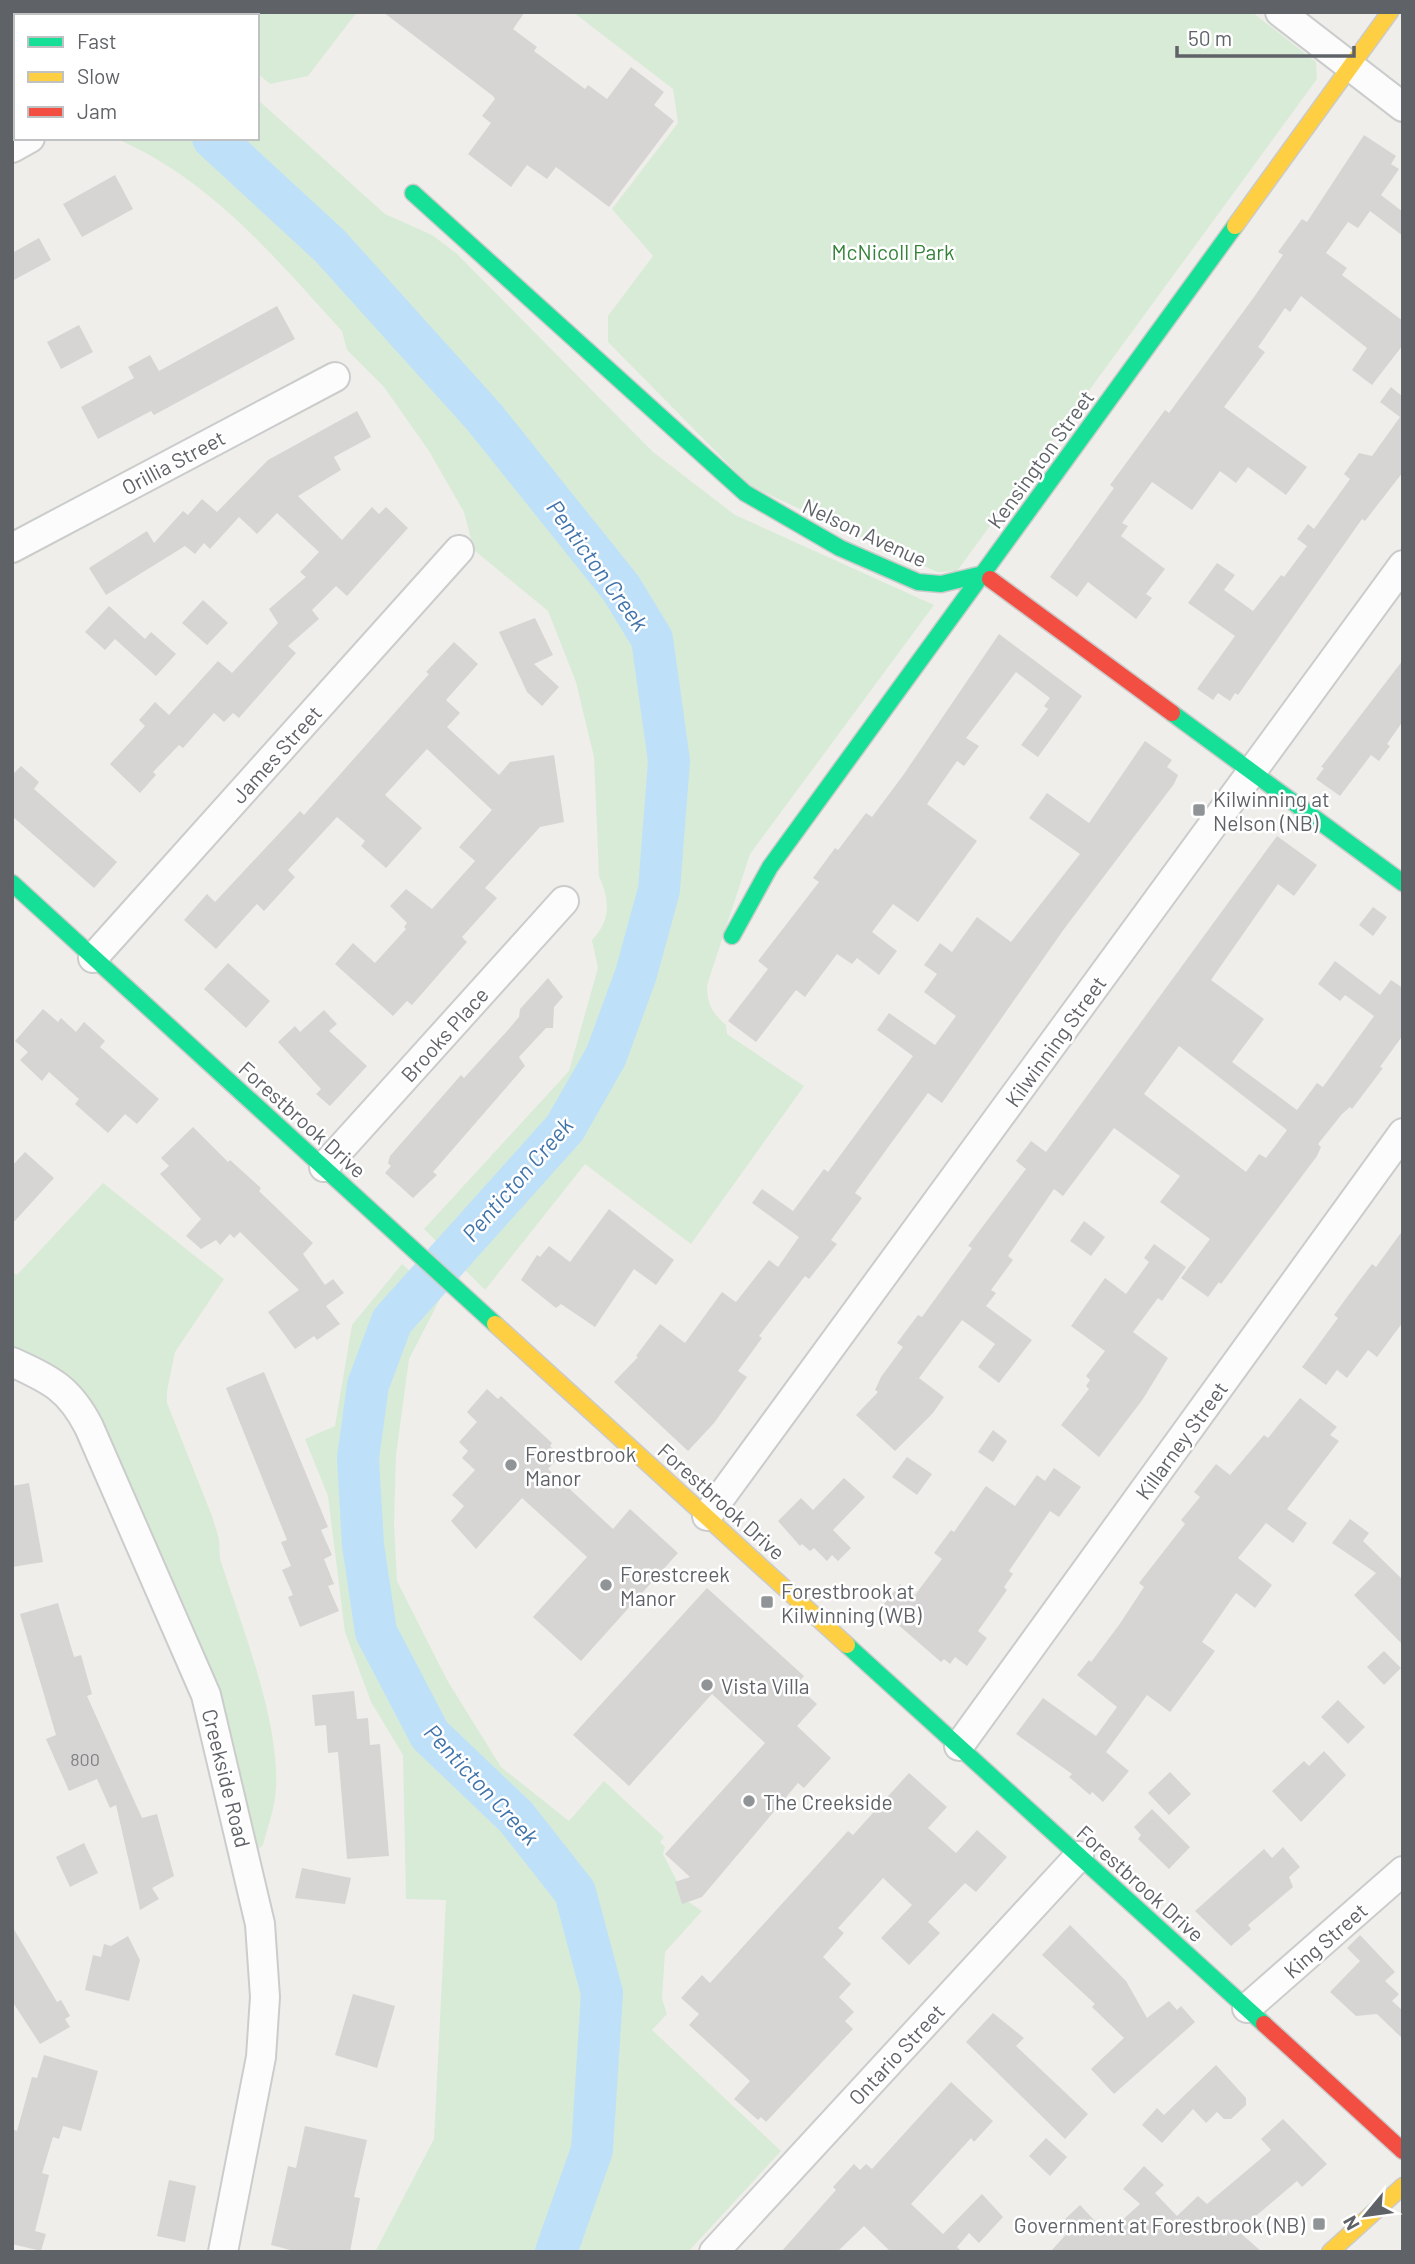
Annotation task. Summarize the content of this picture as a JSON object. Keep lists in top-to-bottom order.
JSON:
{
  "streets": {
    "street": [
      "Kensington Street",
      "Orillia Street",
      "Nelson Avenue",
      "James Street",
      "Brooks Place",
      "Kilwinning Street",
      "Forestbrook Drive",
      "Killarney Street",
      "Creekside Road",
      "King Street",
      "Ontario Street"
    ]
  },
  "crossings": [
    ["Kensington Street", "Nelson Avenue"],
    ["James Street", "Forestbrook Drive"],
    ["Brooks Place", "Forestbrook Drive"],
    ["Kilwinning Street", "Forestbrook Drive"],
    ["Forestbrook Drive", "Killarney Street"],
    ["Forestbrook Drive", "King Street"],
    ["Forestbrook Drive", "Ontario Street"]
  ],
  "water": ["Penticton Creek"],
  "parks": ["McNicoll Park"],
  "places": {
    "transit": ["Kilwinning at Nelson (NB)", "Forestbrook at Kilwinning (WB)", "Government at Forestbrook (NB)"],
    "other": [
      "Forestbrook Manor",
      "Forestcreek Manor",
      "Vista Villa",
      "The Creekside"
    ]
  },
  "house_numbers": ["800"],
  "legend": ["Fast", "Slow", "Jam"],
  "scale_bar": "50 m",
  "north": "bottom left"
}
